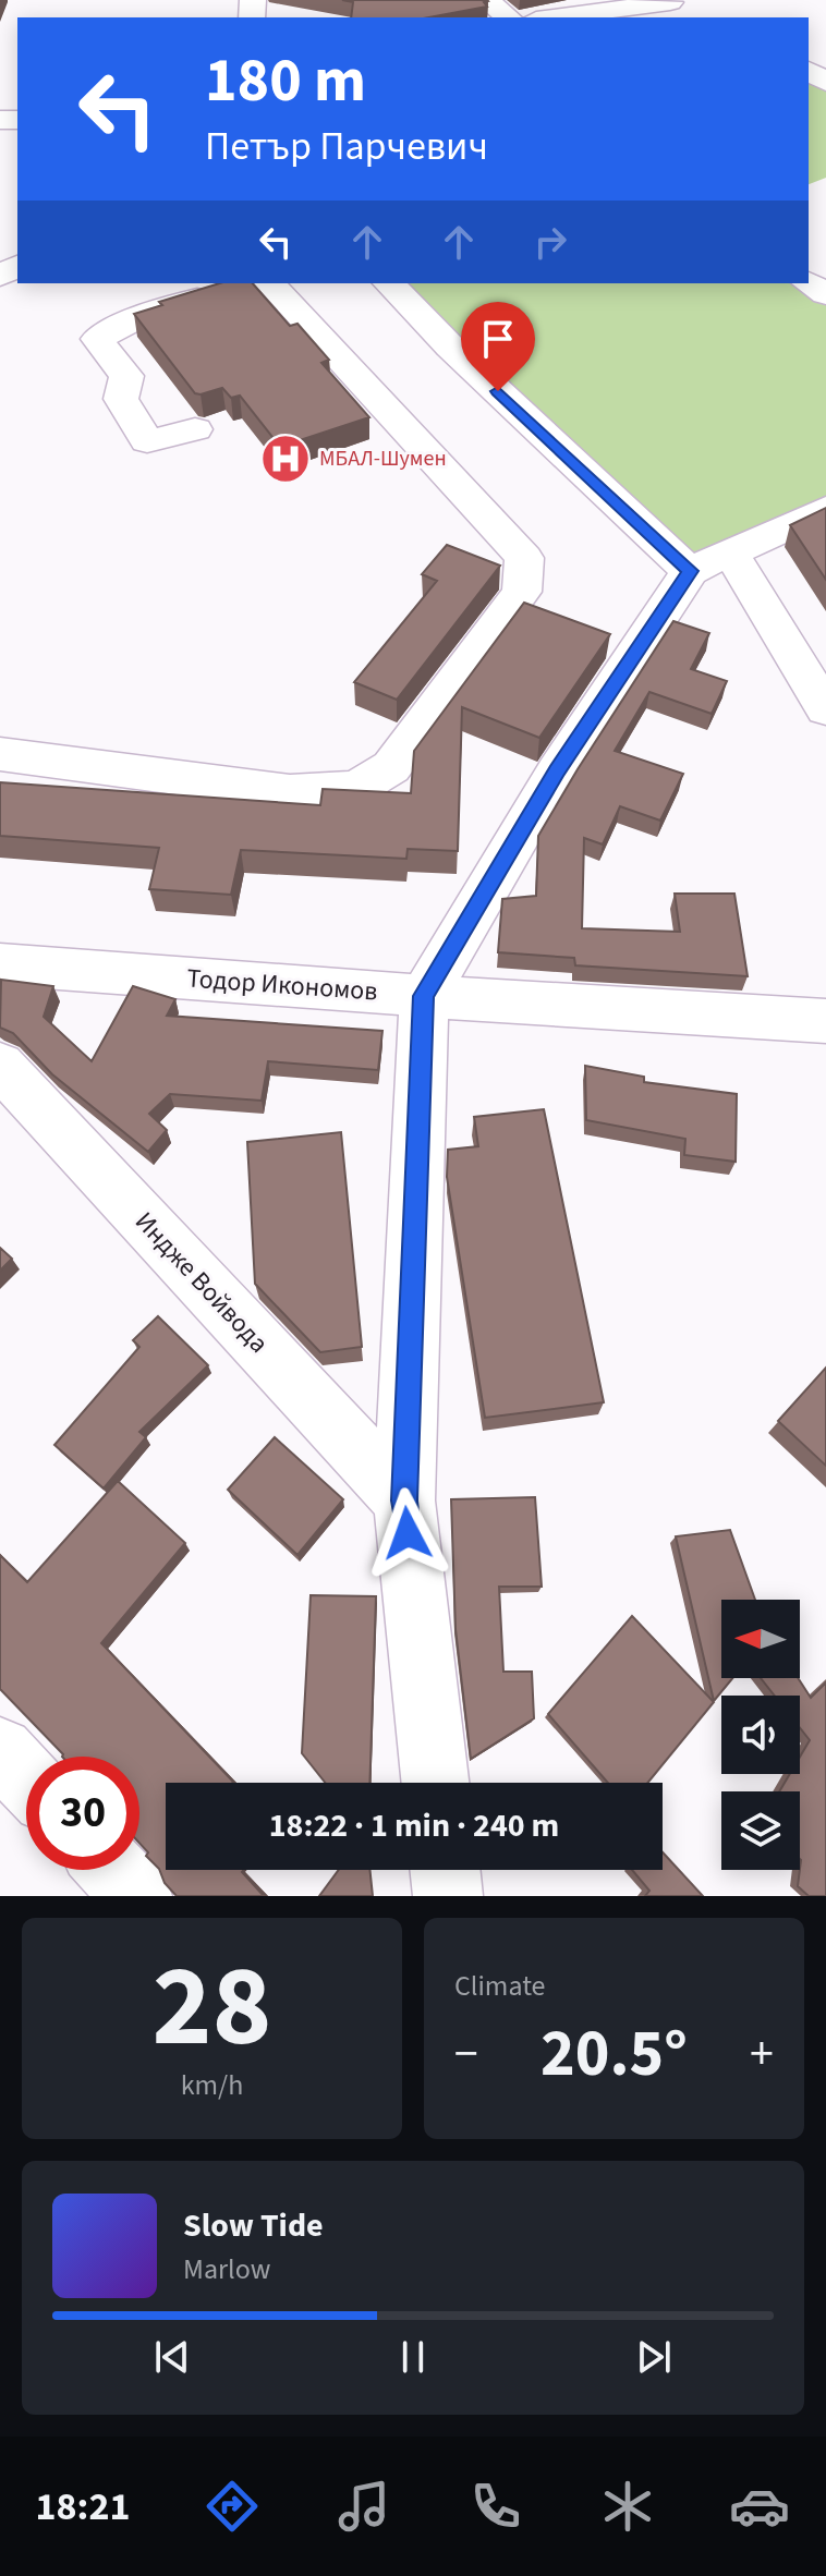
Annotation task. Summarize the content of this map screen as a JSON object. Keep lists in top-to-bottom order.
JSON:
{
  "streets": {
    "street": ["Тодор Икономов", "Индже Войвода"]
  },
  "places": {
    "hospital": ["МБАЛ-Шумен"]
  },
  "north": "left",
  "page": {
    "turn": ["180 m", "Петър Парчевич"],
    "limit": "30",
    "trip": "18:22 · 1 min · 240 m",
    "tile": [
      ["28", "km/h"],
      "Climate"
    ],
    "heat": ["−", "20.5°", "+"],
    "song": ["Slow Tide", "Marlow"],
    "tabs": "18:21"
  }
}
